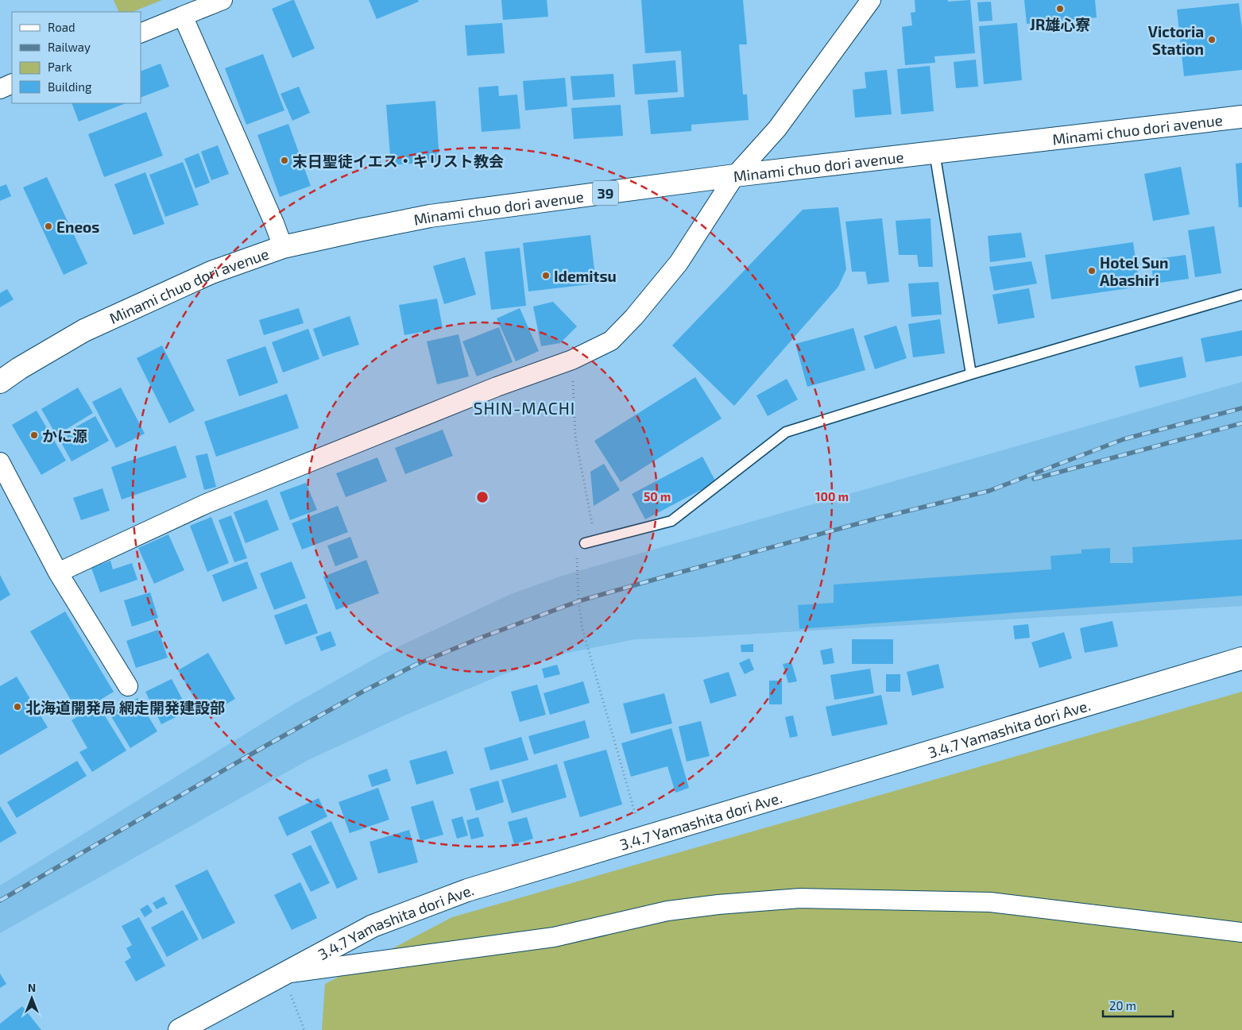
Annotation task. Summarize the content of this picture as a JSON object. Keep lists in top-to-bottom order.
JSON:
{
  "streets": {
    "main road": ["Minami chuo dori avenue", "39", "3.4.7 Yamashita dori Ave."]
  },
  "districts": ["SHIN-MACHI"],
  "places": [
    "JR雄心寮",
    "Victoria Station",
    "末日聖徒イエス・キリスト教会",
    "Eneos",
    "Hotel Sun Abashiri",
    "Idemitsu",
    "かに源",
    "北海道開発局 網走開発建設部"
  ],
  "legend": [
    "Road",
    "Railway",
    "Park",
    "Building"
  ],
  "scale_bar": "20 m",
  "north": "top",
  "rings": ["50 m", "100 m"]
}
